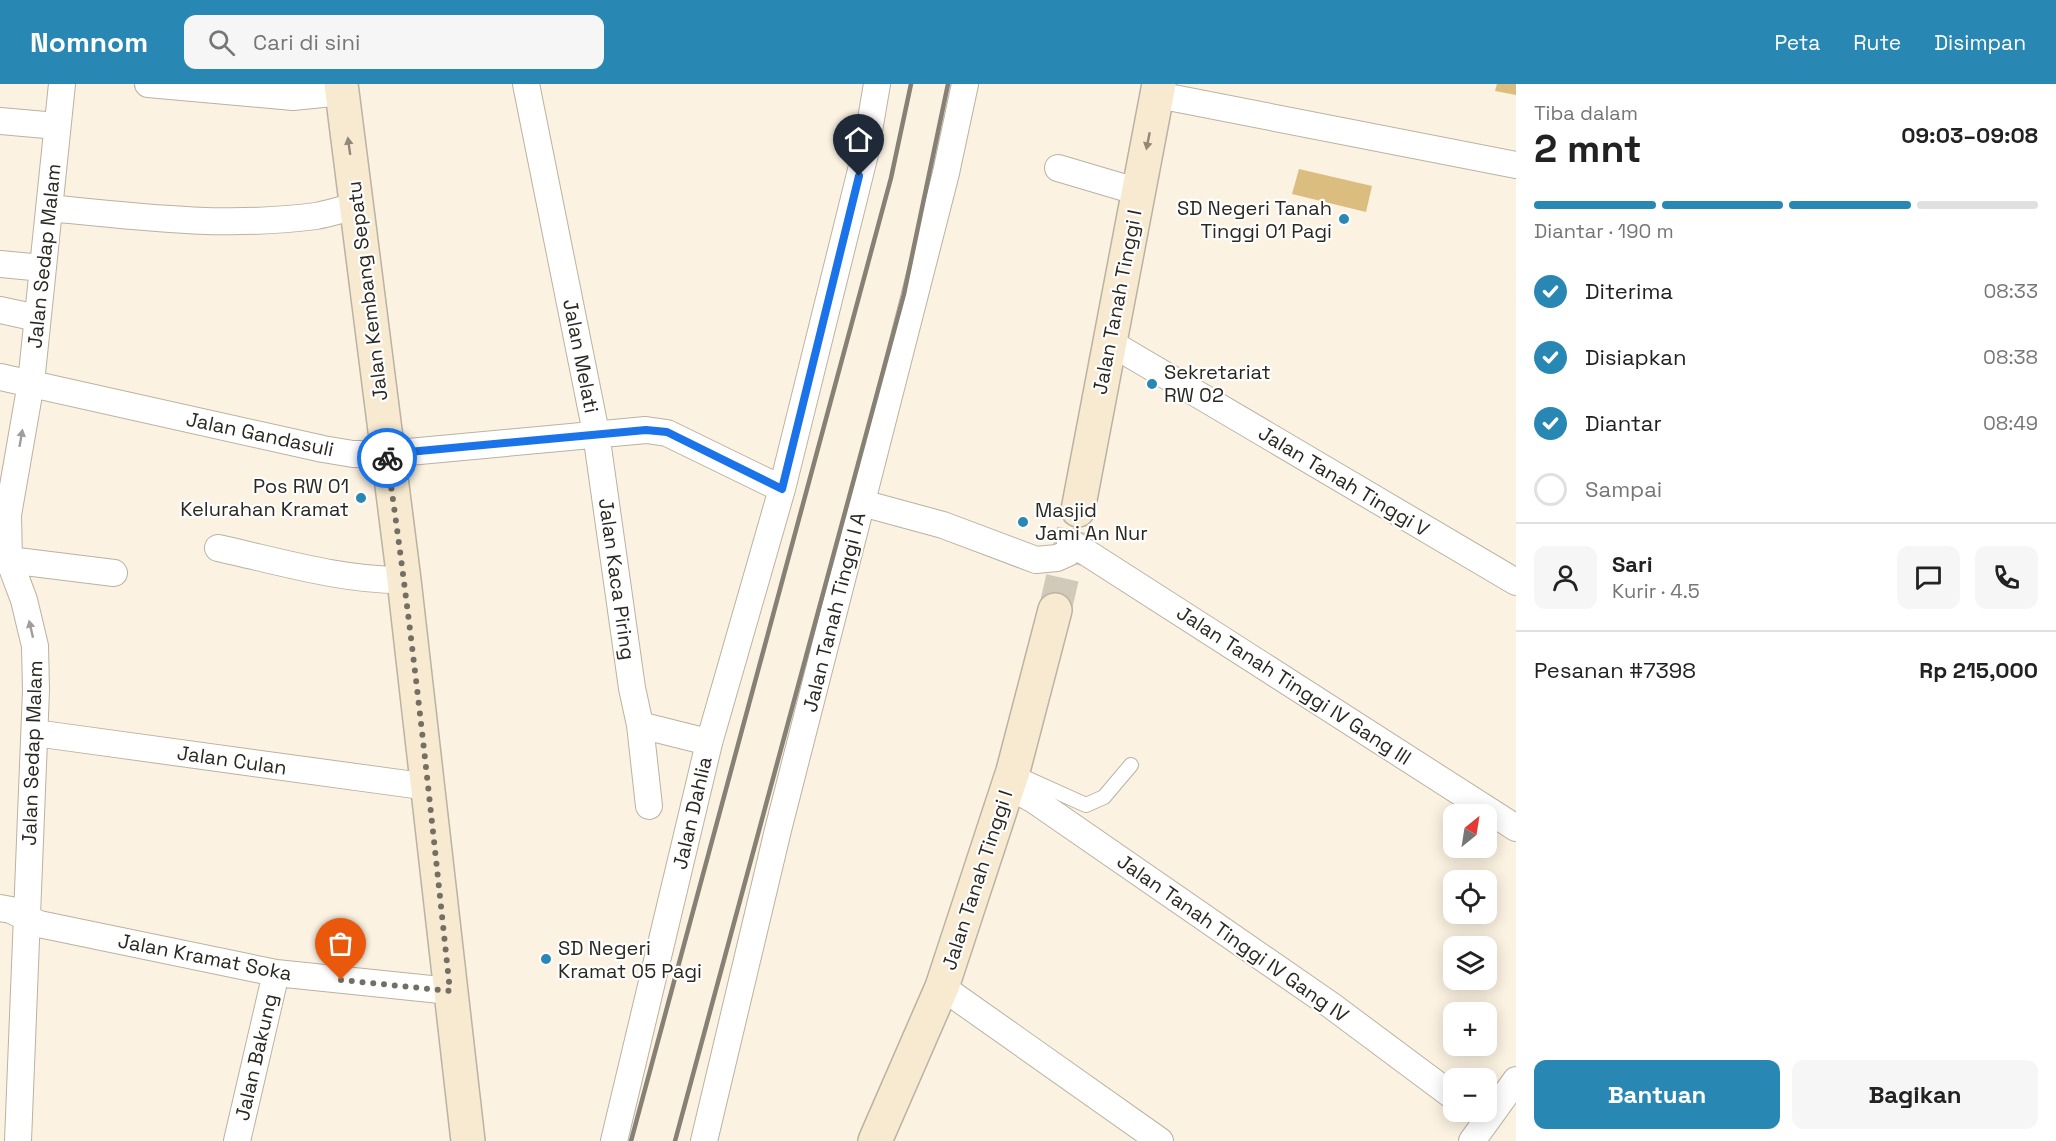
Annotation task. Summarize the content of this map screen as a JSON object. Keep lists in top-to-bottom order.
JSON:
{
  "streets": {
    "street": [
      "Jalan Sedap Malam",
      "Jalan Kembang Sepatu",
      "Jalan Tanah Tinggi I",
      "Jalan Melati",
      "Jalan Gandasuli",
      "Jalan Tanah Tinggi V",
      "Jalan Kaca Piring",
      "Jalan Tanah Tinggi I A",
      "Jalan Tanah Tinggi IV Gang III",
      "Jalan Culan",
      "Jalan Dahlia",
      "Jalan Tanah Tinggi IV Gang IV",
      "Jalan Kramat Soka",
      "Jalan Bakung"
    ]
  },
  "crossings": [
    ["Jalan Sedap Malam", "Jalan Gandasuli"],
    ["Jalan Sedap Malam", "Jalan Culan"],
    ["Jalan Sedap Malam", "Jalan Kramat Soka"],
    ["Jalan Kembang Sepatu", "Jalan Gandasuli"],
    ["Jalan Kembang Sepatu", "Jalan Culan"],
    ["Jalan Kembang Sepatu", "Jalan Kramat Soka"],
    ["Jalan Tanah Tinggi I", "Jalan Tanah Tinggi V"],
    ["Jalan Tanah Tinggi I", "Jalan Tanah Tinggi IV Gang IV"],
    ["Jalan Melati", "Jalan Gandasuli"],
    ["Jalan Melati", "Jalan Kaca Piring"],
    ["Jalan Melati", "Jalan Dahlia"],
    ["Jalan Gandasuli", "Jalan Kaca Piring"],
    ["Jalan Tanah Tinggi I A", "Jalan Tanah Tinggi IV Gang III"],
    ["Jalan Kramat Soka", "Jalan Bakung"]
  ],
  "places": [
    "SD Negeri Tanah Tinggi 01 Pagi",
    "Sekretariat RW 02",
    "Pos RW 01 Kelurahan Kramat",
    "Masjid Jami An Nur",
    "SD Negeri Kramat 05 Pagi"
  ],
  "north": "top right",
  "page": {
    "header": "Nomnom",
    "search": "Cari di sini",
    "nav": ["Peta", "Rute", "Disimpan"],
    "heading": ["2 mnt", "Tiba dalam", "09:03–09:08"],
    "panel": [
      "Sari",
      "Kurir · 4.5",
      "Pesanan #7398",
      "Rp 215,000"
    ],
    "bar": "Diantar · 190 m",
    "list": [
      ["Diterima", "08:33"],
      ["Disiapkan", "08:38"],
      ["Diantar", "08:49"],
      "Sampai"
    ],
    "map_buttons": ["+", "−"],
    "buttons": ["Bantuan", "Bagikan"]
  }
}
